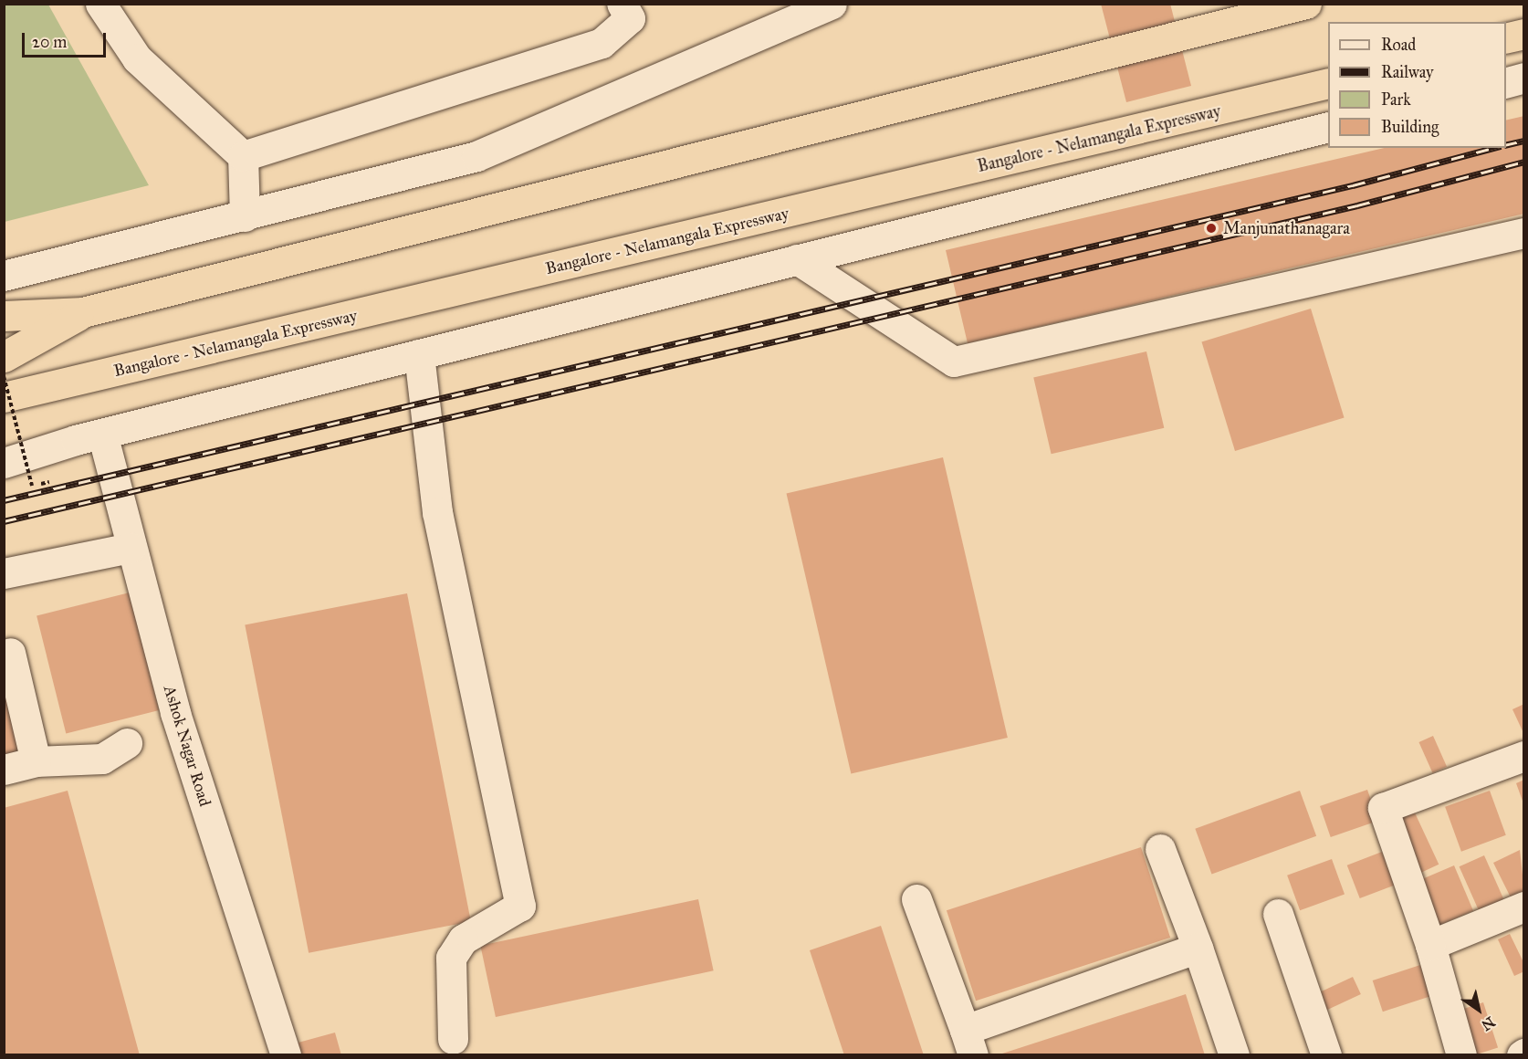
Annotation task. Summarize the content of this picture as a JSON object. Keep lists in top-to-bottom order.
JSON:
{
  "streets": {
    "highway": ["Bangalore - Nelamangala Expressway"],
    "street": ["Ashok Nagar Road"]
  },
  "places": ["Manjunathanagara"],
  "legend": [
    "Road",
    "Railway",
    "Park",
    "Building"
  ],
  "scale_bar": "20 m",
  "north": "bottom right"
}
